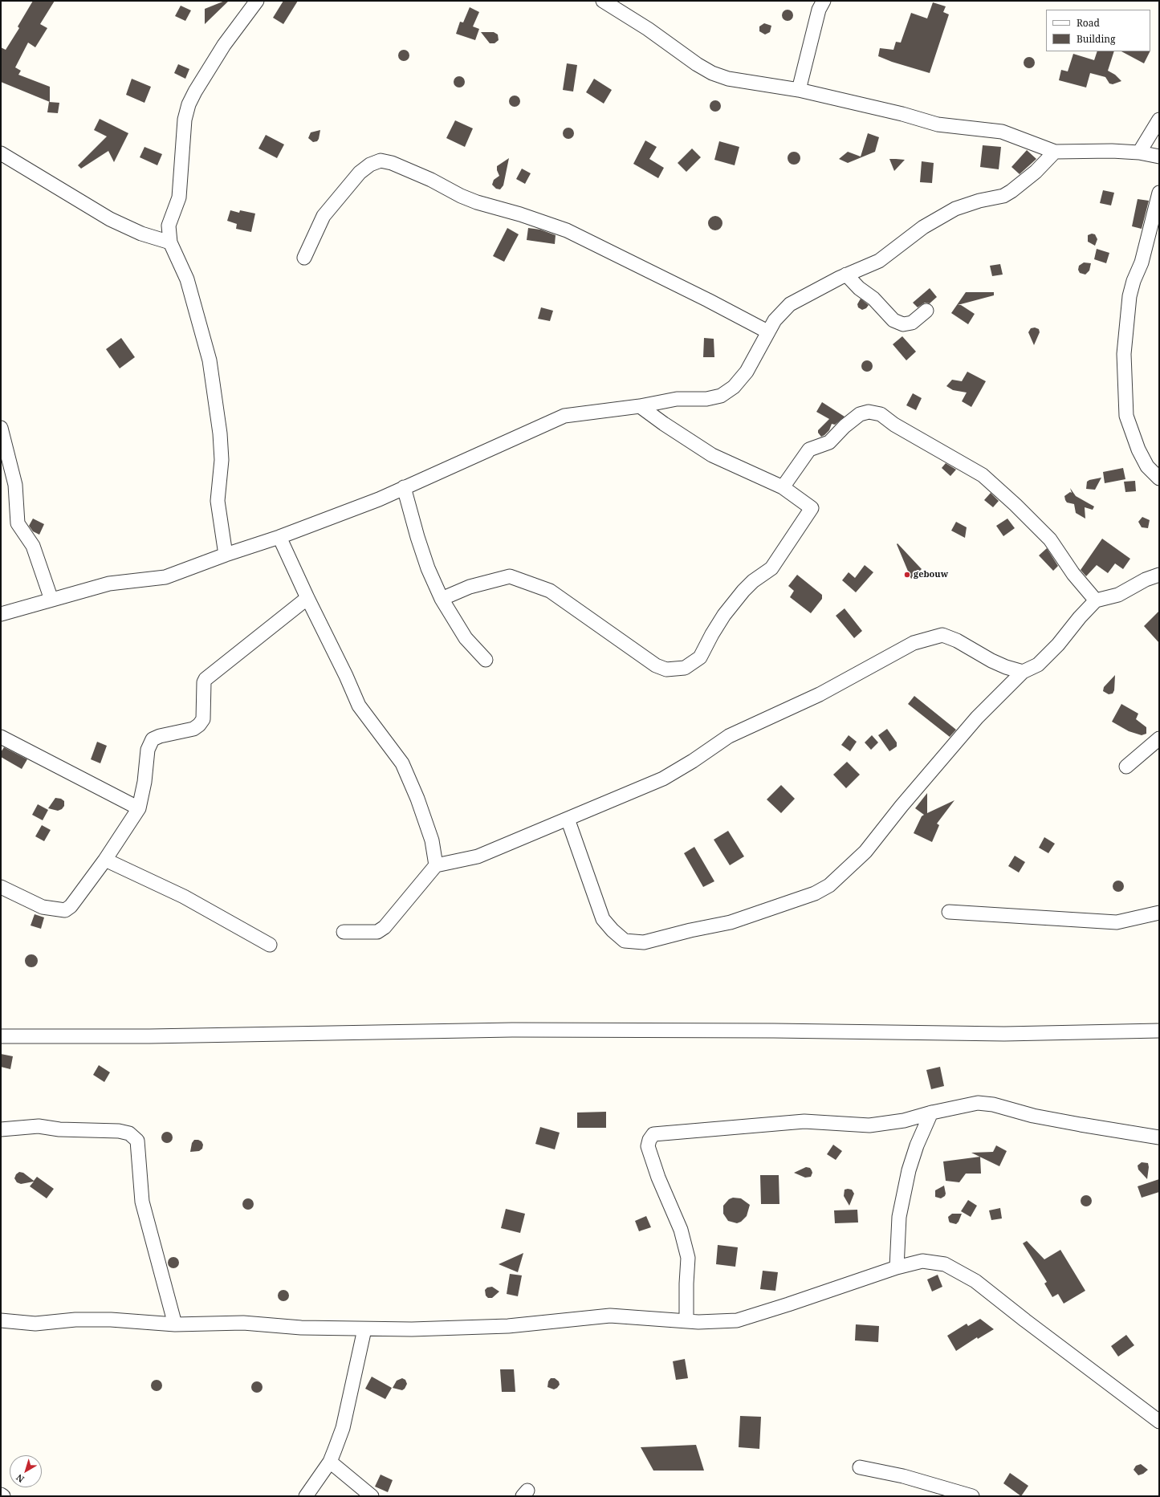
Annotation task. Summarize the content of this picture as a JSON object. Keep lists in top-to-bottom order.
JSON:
{
  "places": ["gebouw"],
  "legend": ["Road", "Building"],
  "north": "bottom left"
}
